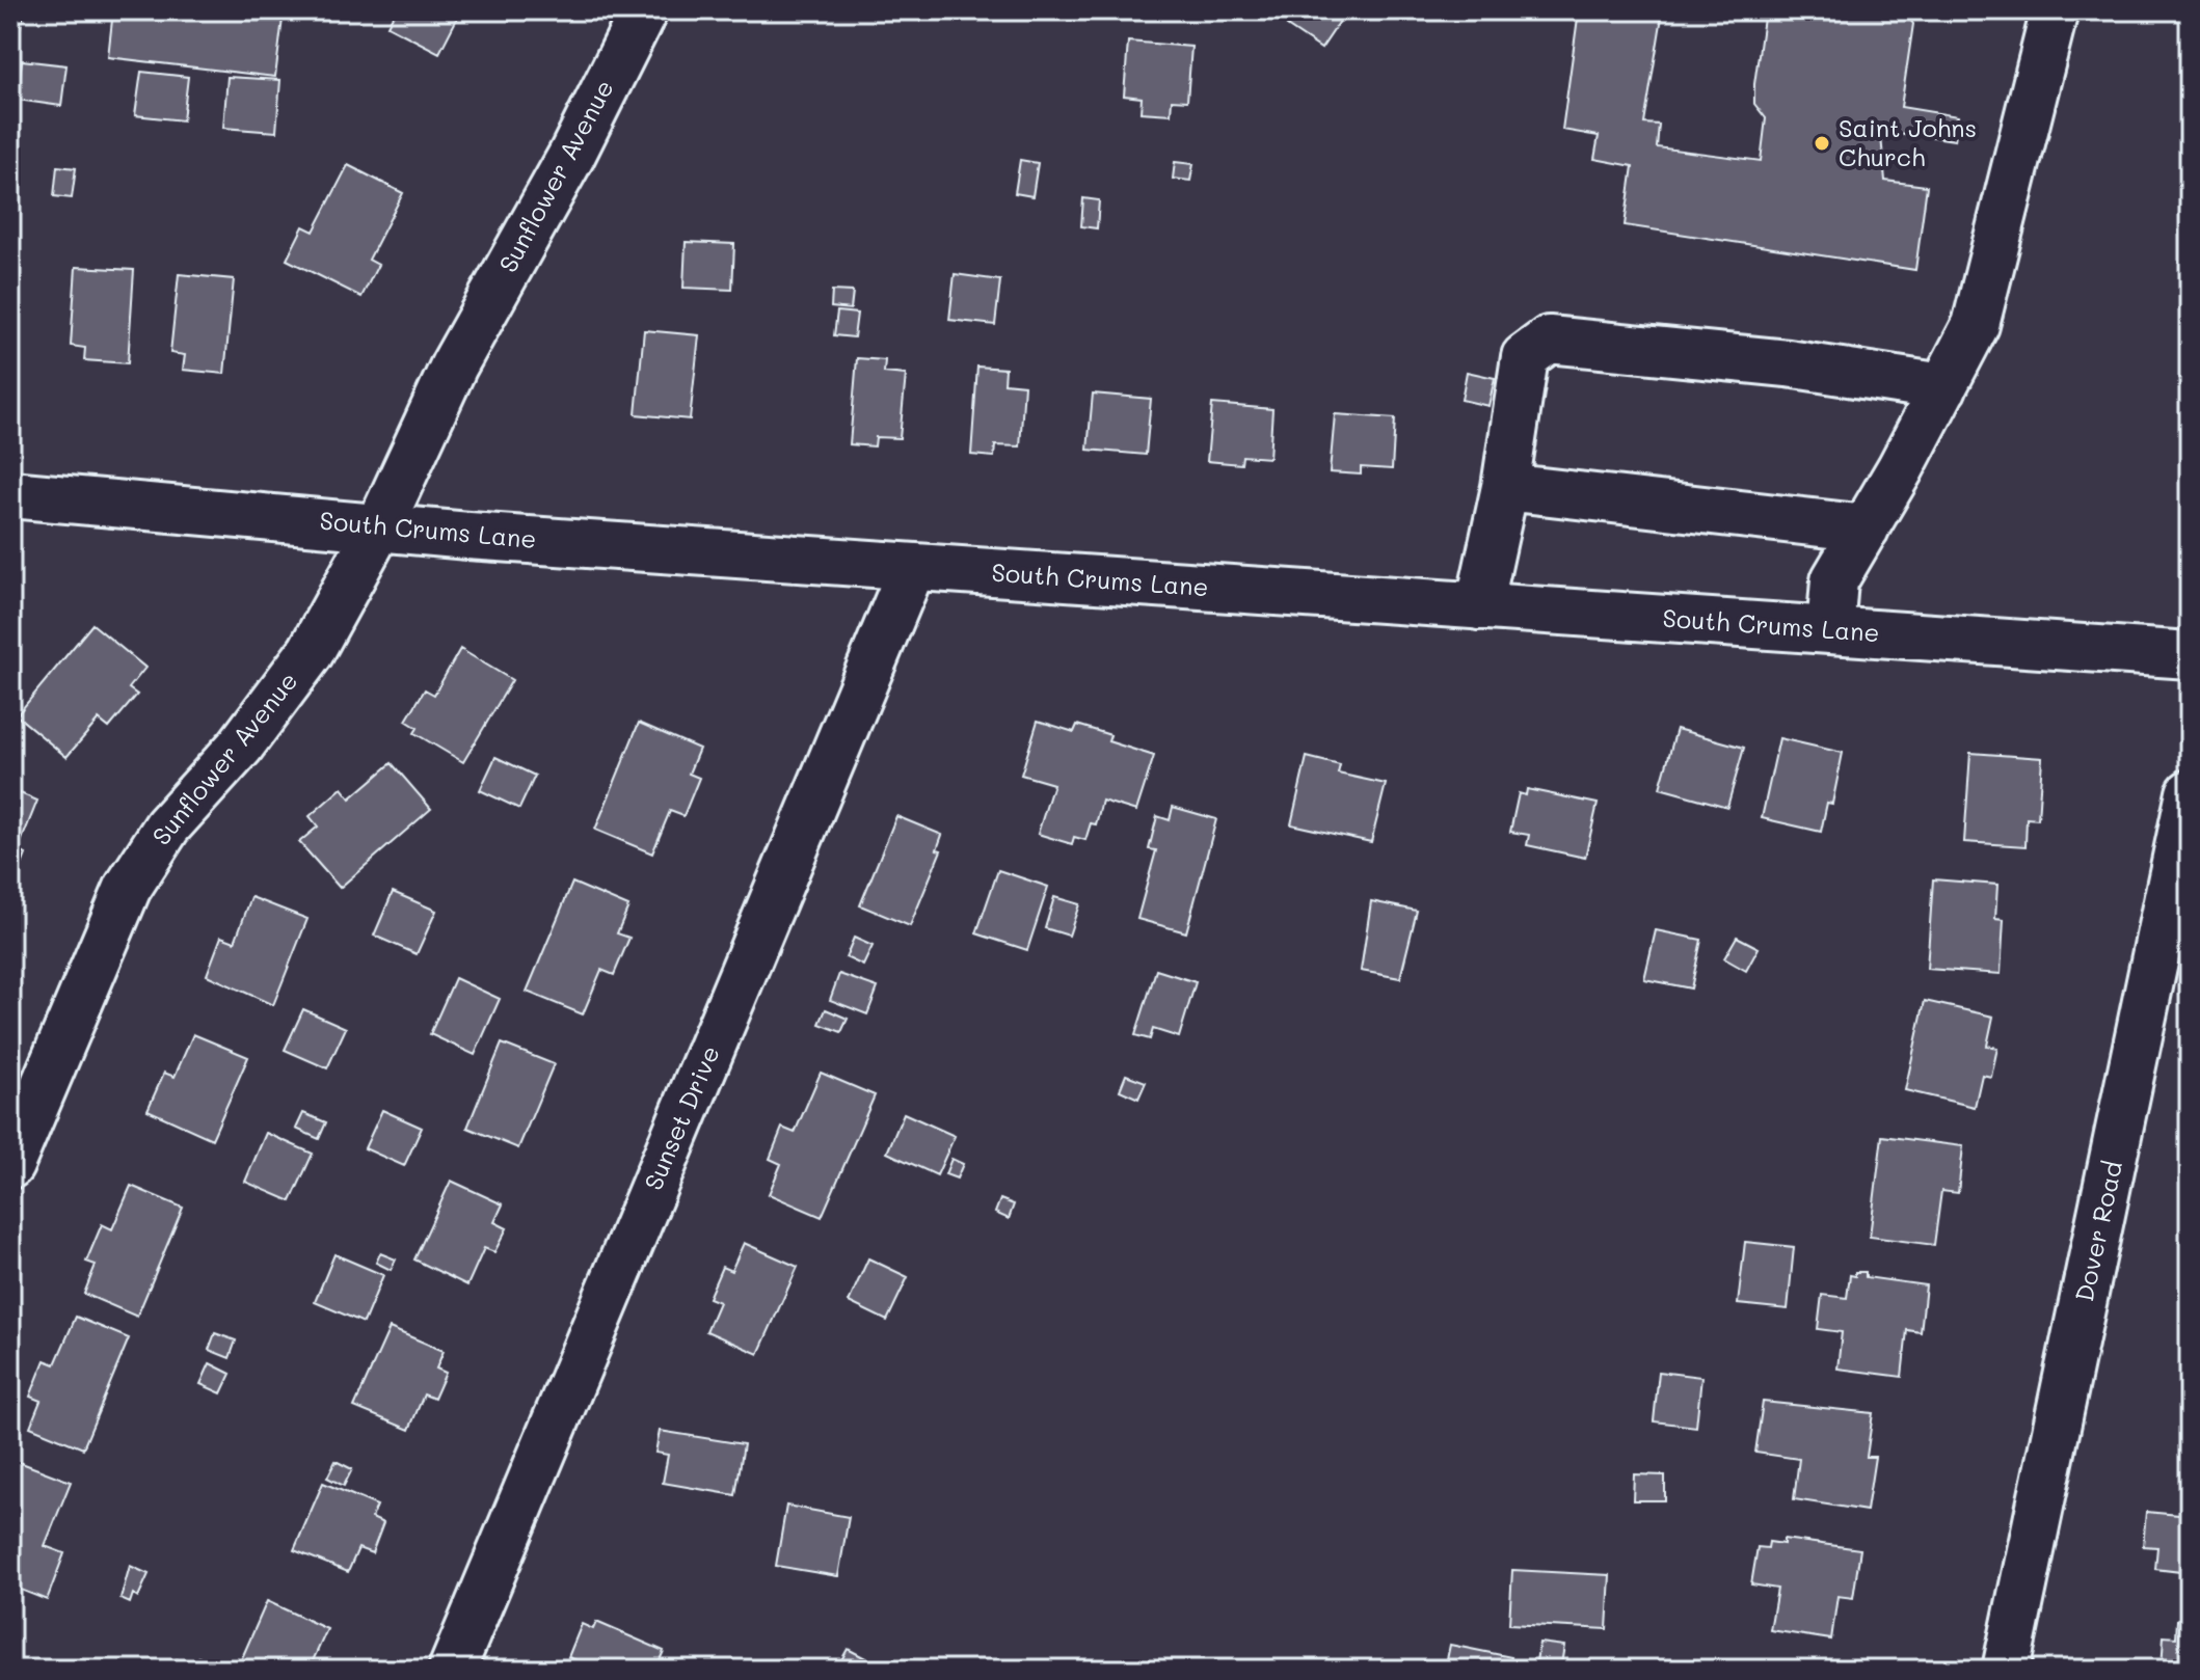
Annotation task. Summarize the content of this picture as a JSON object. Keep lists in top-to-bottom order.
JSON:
{
  "streets": {
    "street": [
      "Sunflower Avenue",
      "South Crums Lane",
      "Sunset Drive",
      "Dover Road"
    ]
  },
  "crossings": [
    ["Sunflower Avenue", "South Crums Lane"],
    ["South Crums Lane", "Sunset Drive"]
  ],
  "places": ["Saint Johns Church"]
}
